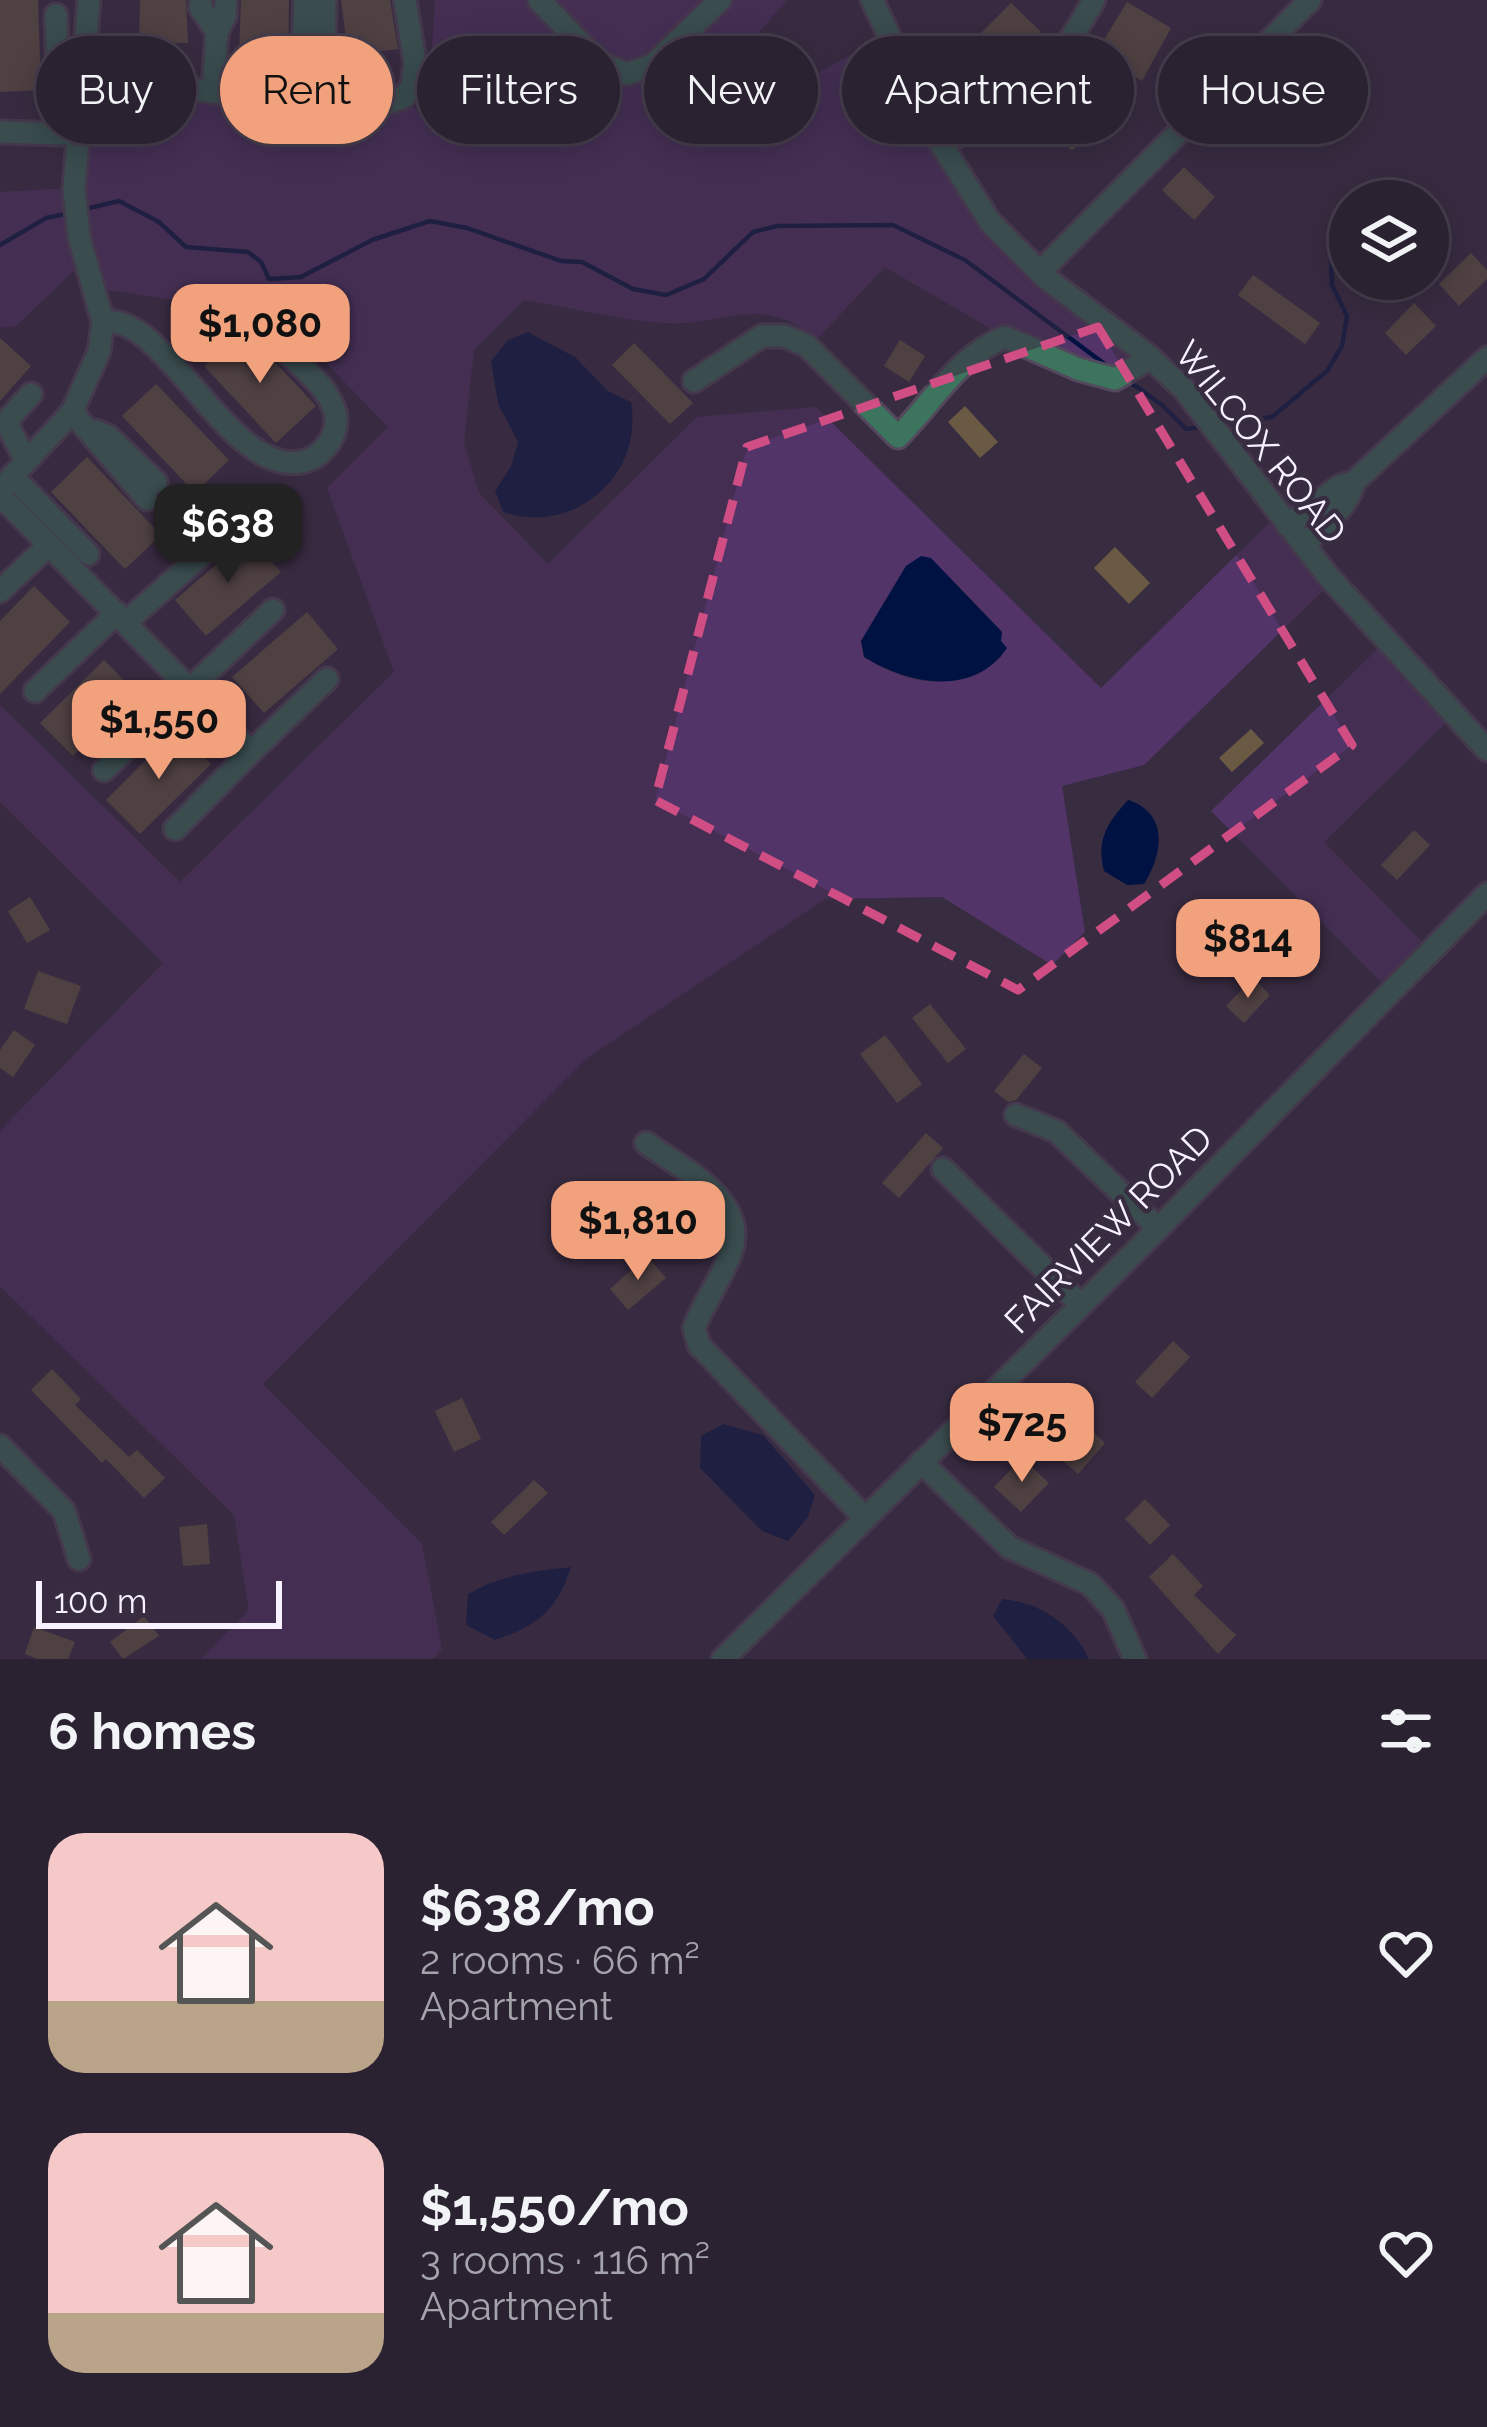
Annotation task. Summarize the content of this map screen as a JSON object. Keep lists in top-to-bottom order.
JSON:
{
  "streets": {
    "street": ["WILCOX ROAD", "FAIRVIEW ROAD"]
  },
  "scale_bar": "100 m",
  "page": {
    "chip": [
      "Buy",
      "Rent",
      "Filters",
      "New",
      "Apartment",
      "House"
    ],
    "price": [
      "$1,080",
      "$638",
      "$1,550",
      "$814",
      "$1,810",
      "$725"
    ],
    "scale": "100 m",
    "heading": "6 homes",
    "list": [
      {
        "name": "$638/mo",
        "note": "2 rooms · 66 m² · Apartment"
      },
      {
        "name": "$1,550/mo",
        "note": "3 rooms · 116 m² · Apartment"
      }
    ]
  }
}
